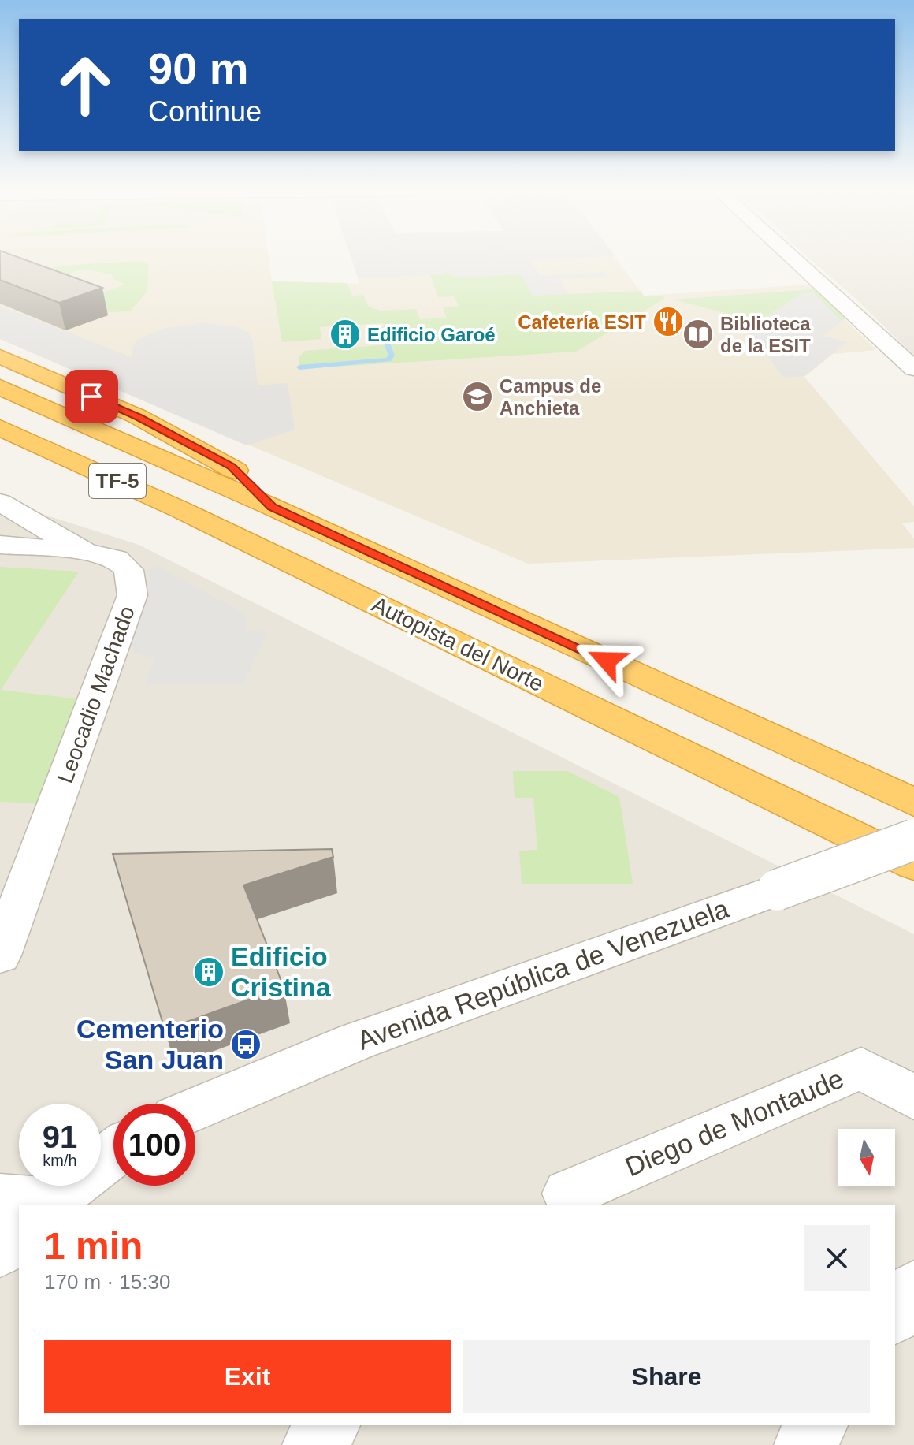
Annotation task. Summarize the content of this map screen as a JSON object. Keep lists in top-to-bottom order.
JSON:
{
  "streets": {
    "highway": ["TF-5", "Autopista del Norte"],
    "street": ["Leocadio Machado", "Avenida República de Venezuela", "Diego de Montaude"]
  },
  "places": {
    "restaurant": ["Cafetería ESIT"],
    "building": ["Edificio Garoé", "Edificio Cristina"],
    "library": ["Biblioteca de la ESIT"],
    "school or university": ["Campus de Anchieta"],
    "bus stop": ["Cementerio San Juan"]
  },
  "north": "bottom",
  "page": {
    "turn": ["90 m", "Continue"],
    "speed": "91 km/h",
    "limit": "100",
    "heading": ["1 min", "170 m · 15:30"],
    "buttons": ["Exit", "Share"]
  }
}
